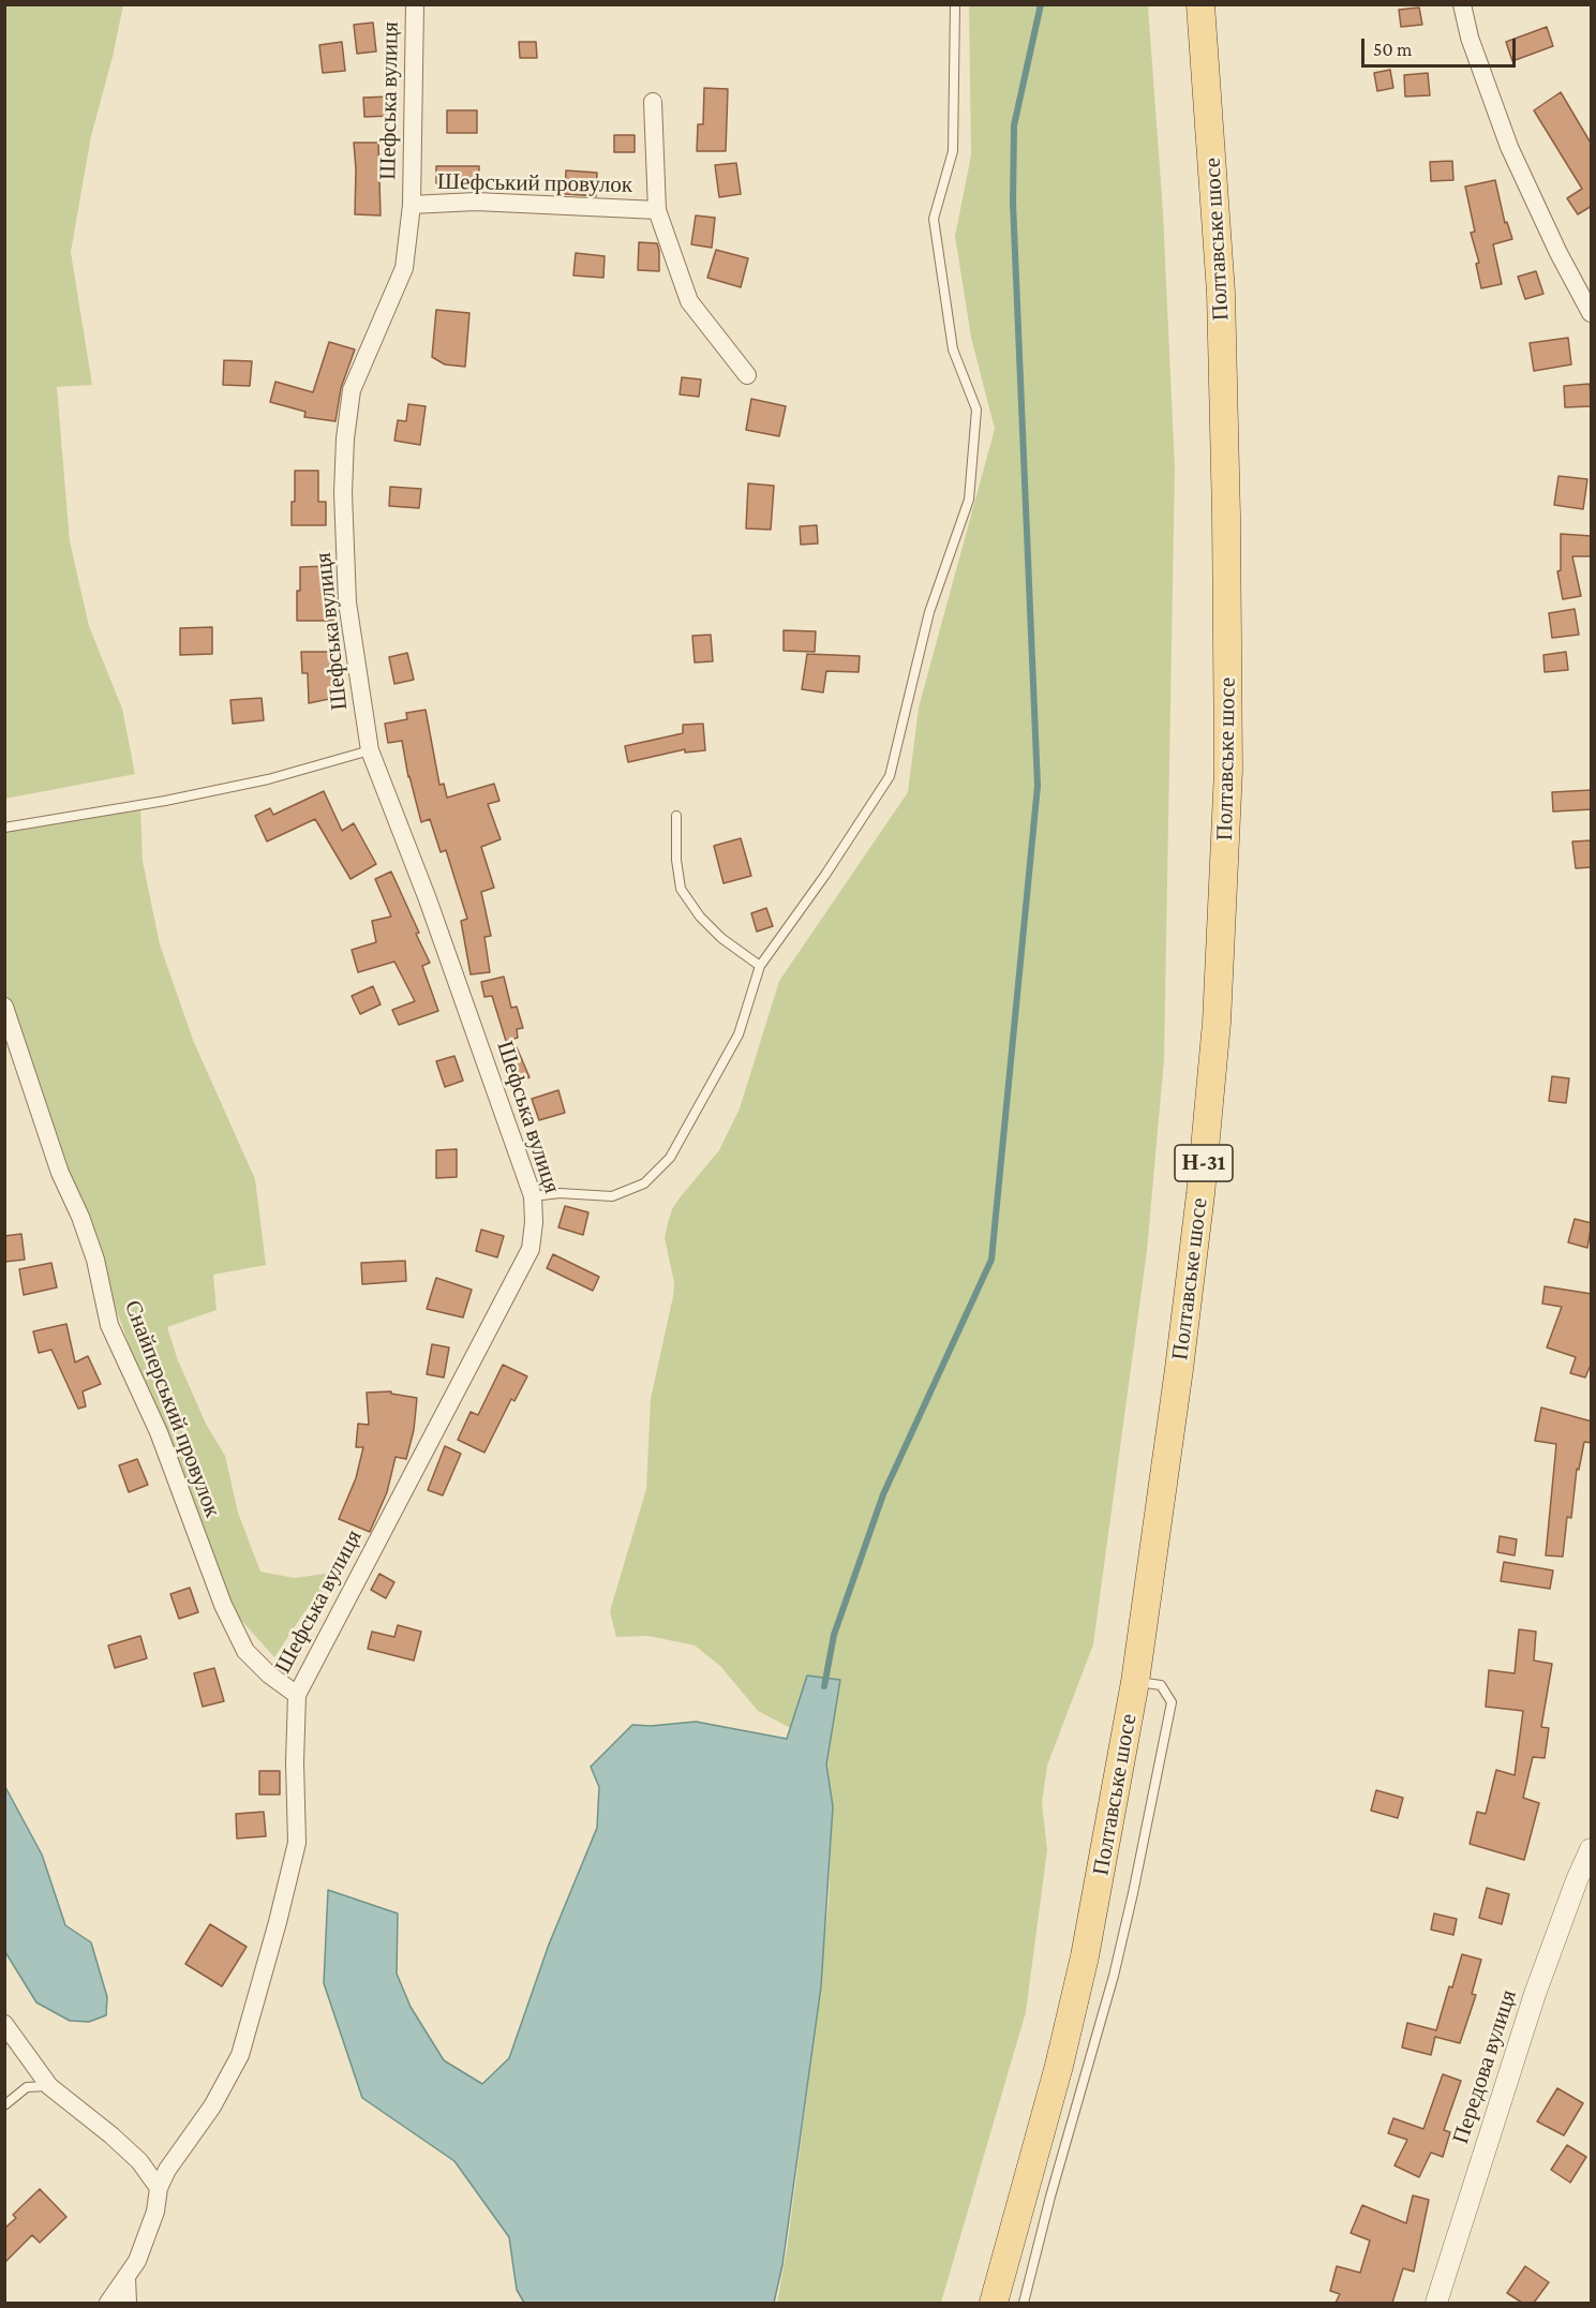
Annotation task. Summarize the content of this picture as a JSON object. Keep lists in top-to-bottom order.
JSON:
{
  "streets": {
    "main road": ["Полтавське шосе", "Н-31"],
    "street": [
      "Шефська вулиця",
      "Шефський провулок",
      "Снайперський провулок",
      "Передова вулиця"
    ]
  },
  "crossings": [
    ["Шефська вулиця", "Шефський провулок"],
    ["Шефська вулиця", "Снайперський провулок"]
  ],
  "scale_bar": "50 m"
}
